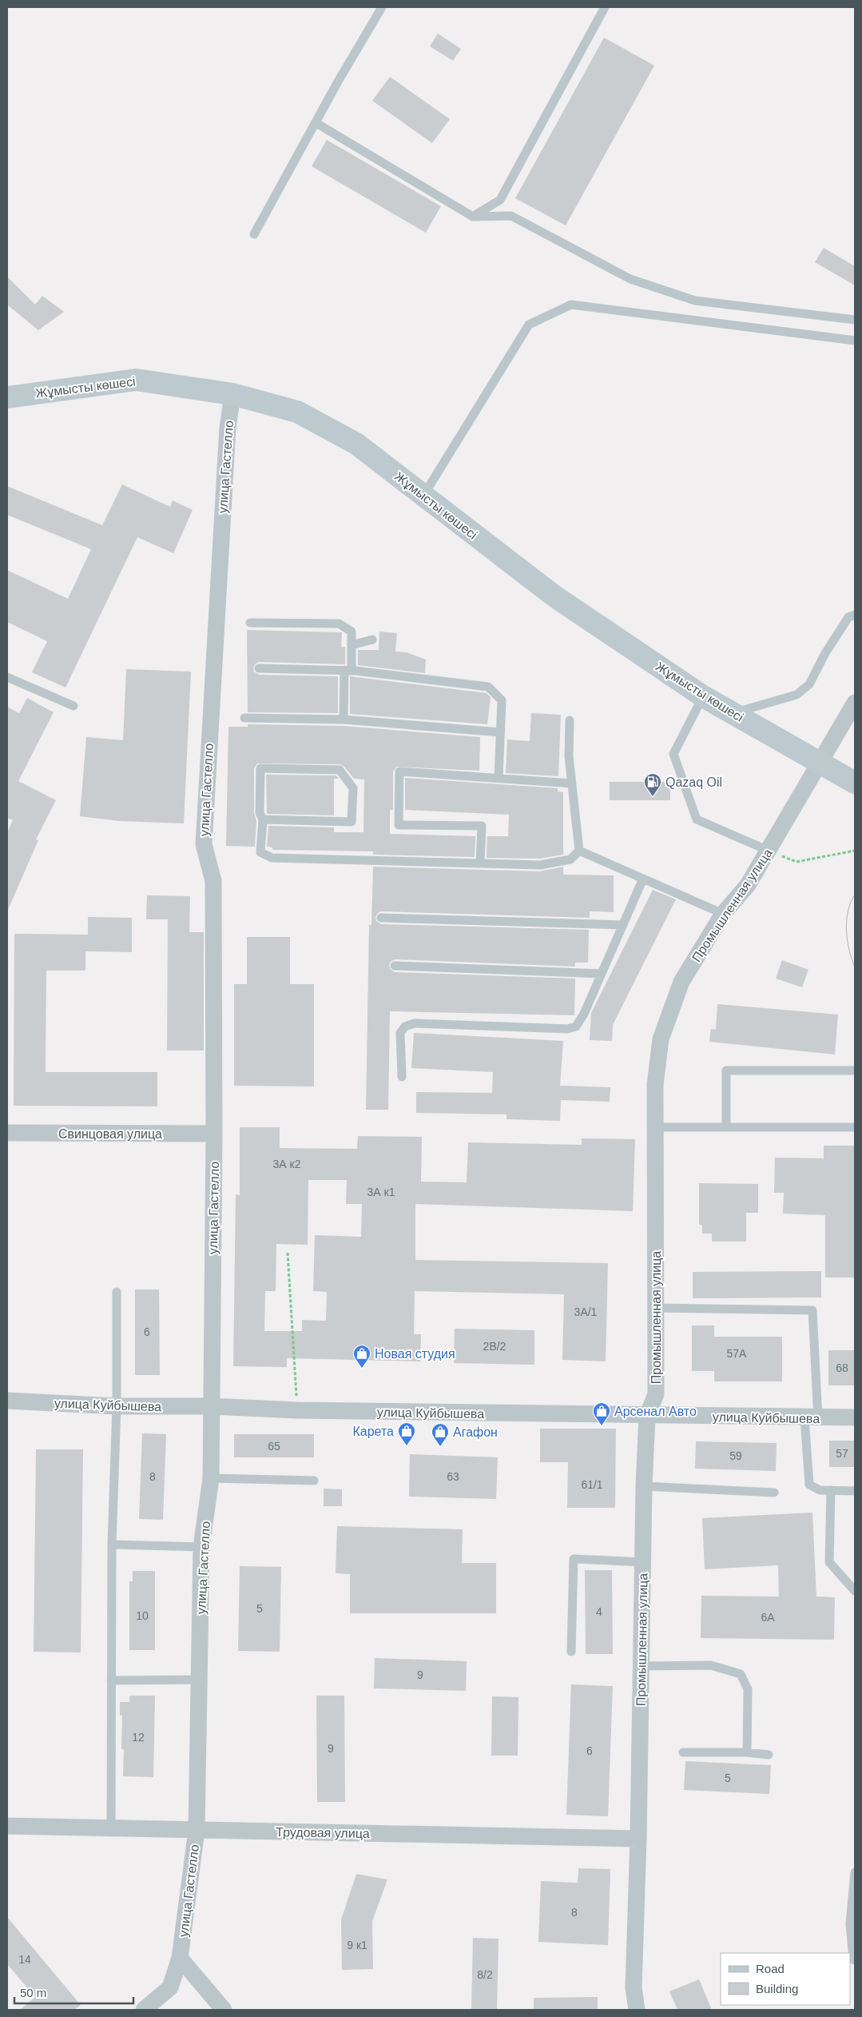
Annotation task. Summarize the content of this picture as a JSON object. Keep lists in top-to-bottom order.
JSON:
{
  "streets": {
    "main road": ["Жұмысты көшесі"],
    "street": [
      "улица Гастелло",
      "Промышленная улица",
      "Свинцовая улица",
      "улица Куйбышева",
      "Трудовая улица"
    ]
  },
  "crossings": [
    ["Жұмысты көшесі", "улица Гастелло"],
    ["Жұмысты көшесі", "Промышленная улица"],
    ["улица Гастелло", "Свинцовая улица"],
    ["улица Гастелло", "улица Куйбышева"],
    ["улица Гастелло", "Трудовая улица"],
    ["Промышленная улица", "улица Куйбышева"],
    ["Промышленная улица", "Трудовая улица"]
  ],
  "places": {
    "fuel station": ["Qazaq Oil"],
    "shop": [
      "Новая студия",
      "Арсенал Авто",
      "Карета",
      "Агафон"
    ]
  },
  "house_numbers": [
    "3А к2",
    "3А к1",
    "3А/1",
    "6",
    "2В/2",
    "57А",
    "68",
    "65",
    "57",
    "59",
    "8",
    "63",
    "61/1",
    "5",
    "4",
    "10",
    "6А",
    "9",
    "12",
    "9",
    "6",
    "5",
    "8",
    "9 к1",
    "14",
    "8/2"
  ],
  "legend": ["Road", "Building"],
  "scale_bar": "50 m"
}
